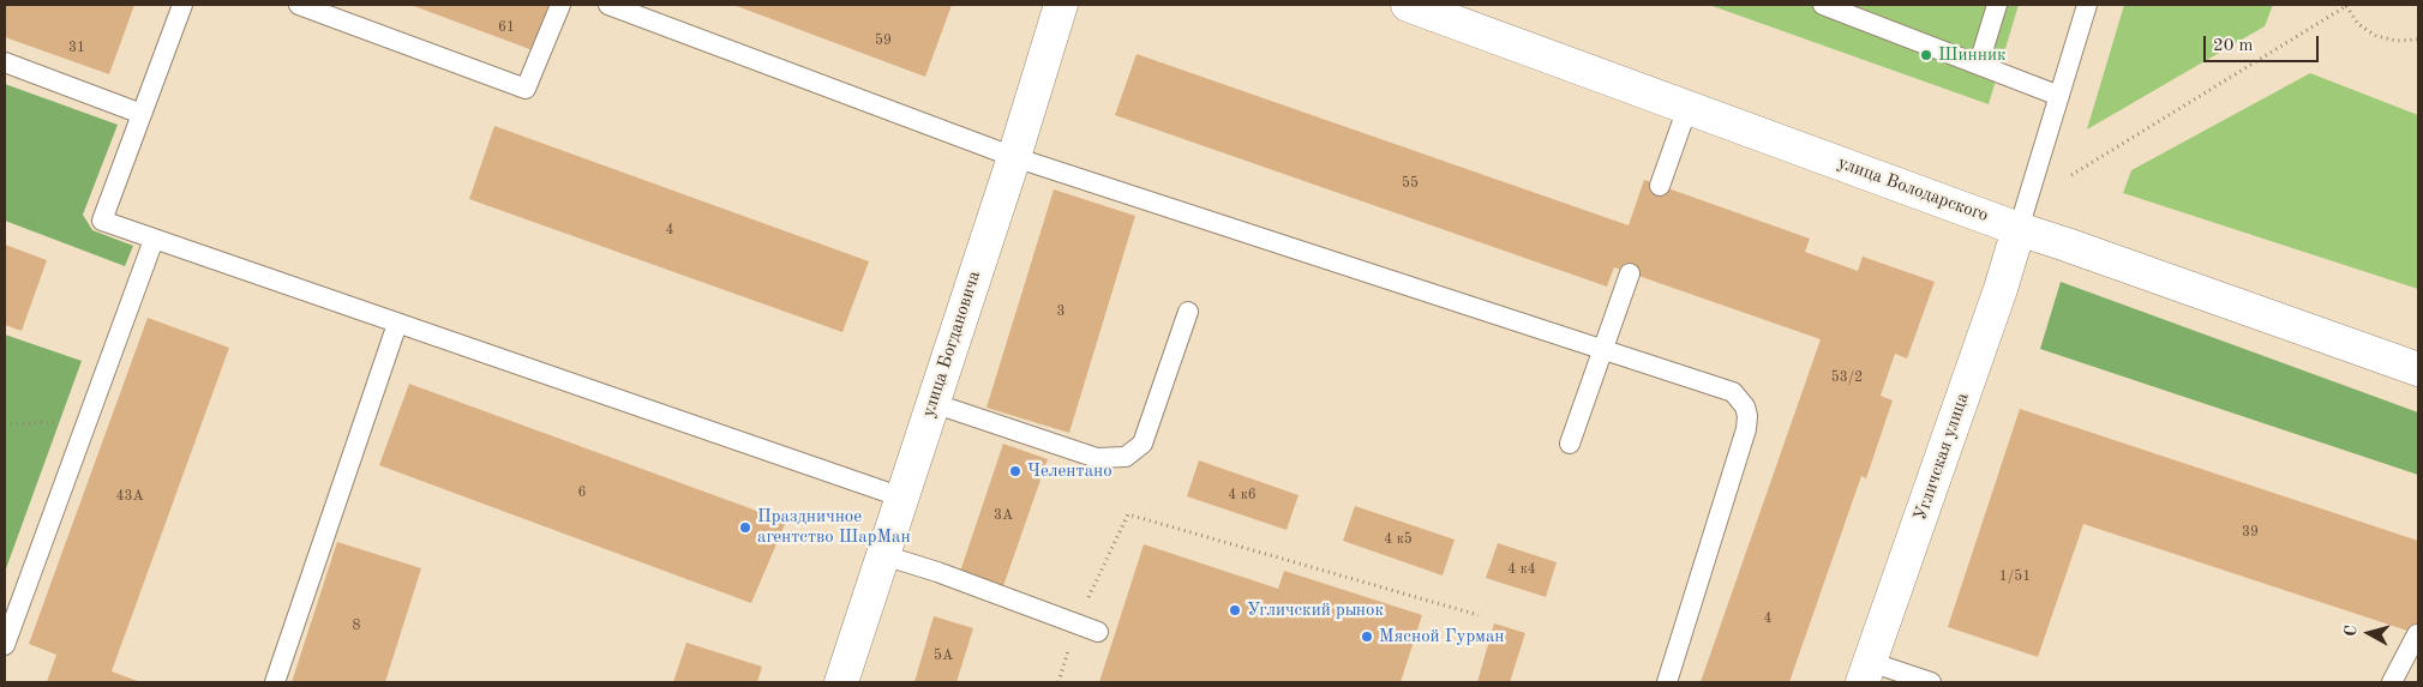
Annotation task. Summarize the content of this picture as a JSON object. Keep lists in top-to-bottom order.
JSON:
{
  "streets": {
    "street": ["улица Володарского", "улица Богдановича", "Угличская улица"]
  },
  "crossings": [
    ["улица Володарского", "Угличская улица"]
  ],
  "places": [
    "Шинник",
    "Челентано",
    "Праздничное агентство ШарМан",
    "Угличский рынок",
    "Мясной Гурман"
  ],
  "house_numbers": [
    "61",
    "59",
    "31",
    "55",
    "4",
    "3",
    "53/2",
    "6",
    "4 к6",
    "43А",
    "3А",
    "39",
    "4 к5",
    "4 к4",
    "1/51",
    "4",
    "8",
    "5А"
  ],
  "scale_bar": "20 m",
  "north": "left"
}
